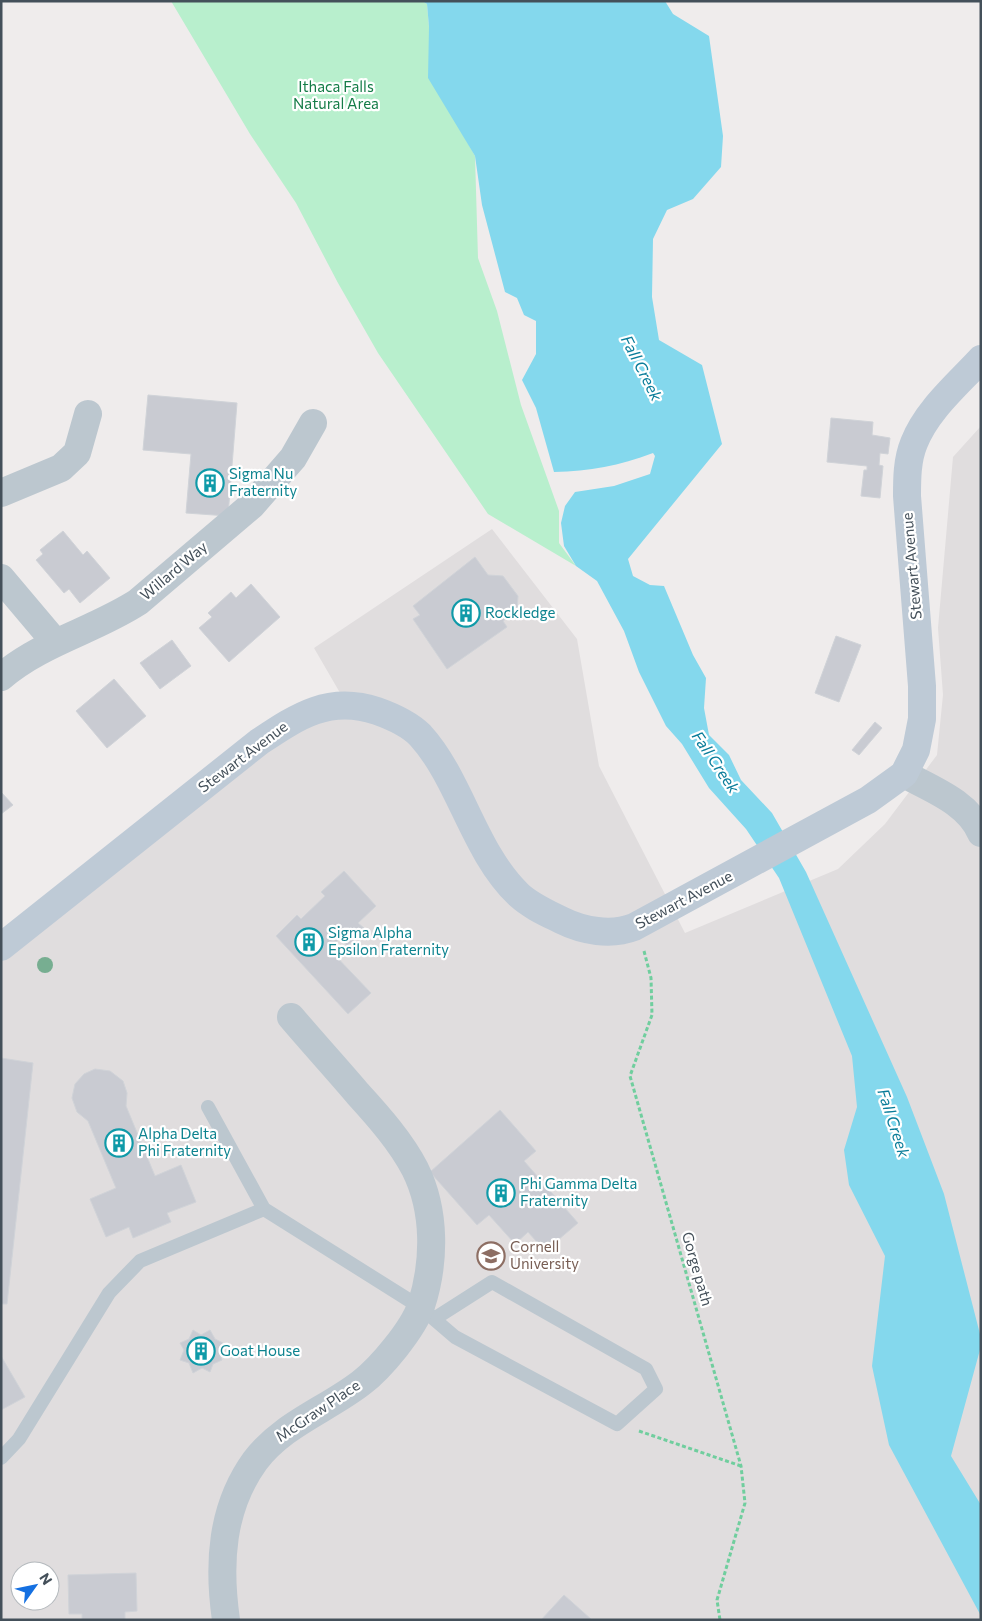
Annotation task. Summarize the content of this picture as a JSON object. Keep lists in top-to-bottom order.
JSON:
{
  "streets": {
    "street": ["Stewart Avenue", "Willard Way", "McGraw Place"],
    "path": ["Gorge path"]
  },
  "crossings": [
    ["Stewart Avenue", "Gorge path"]
  ],
  "water": ["Fall Creek"],
  "parks": ["Ithaca Falls Natural Area"],
  "places": {
    "building": [
      "Sigma Nu Fraternity",
      "Rockledge",
      "Sigma Alpha Epsilon Fraternity",
      "Alpha Delta Phi Fraternity",
      "Phi Gamma Delta Fraternity",
      "Goat House"
    ],
    "school or university": ["Cornell University"]
  },
  "north": "top right"
}
